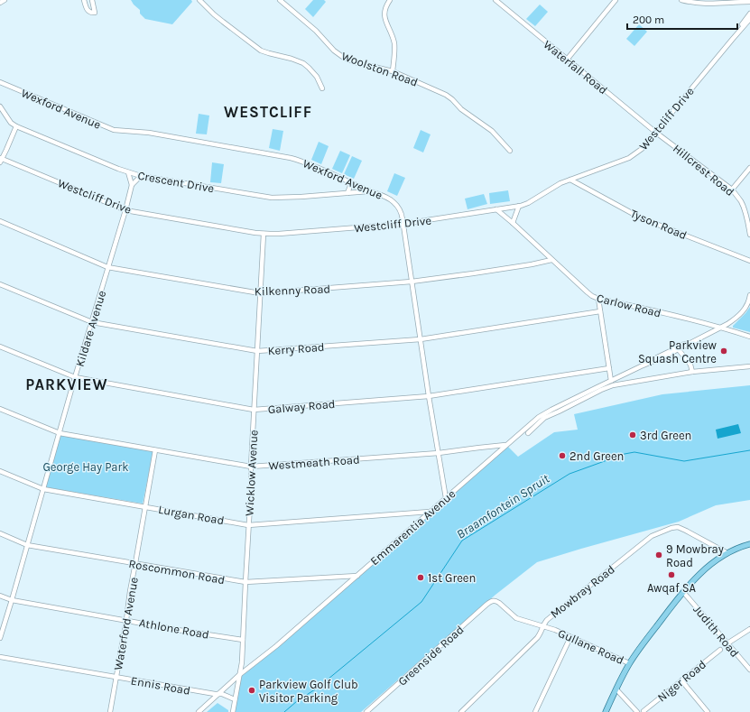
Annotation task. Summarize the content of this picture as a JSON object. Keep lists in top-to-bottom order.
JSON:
{
  "streets": {
    "street": [
      "Waterfall Road",
      "Woolston Road",
      "Wexford Avenue",
      "Westcliff Drive",
      "Hillcrest Road",
      "Crescent Drive",
      "Tyson Road",
      "Kilkenny Road",
      "Carlow Road",
      "Kildare Avenue",
      "Kerry Road",
      "Galway Road",
      "Westmeath Road",
      "Wicklow Avenue",
      "Lurgan Road",
      "Emmarentia Avenue",
      "Roscommon Road",
      "Mowbray Road",
      "Waterford Avenue",
      "Athlone Road",
      "Judith Road",
      "Gullane Road",
      "Greenside Road",
      "Niger Road",
      "Ennis Road"
    ]
  },
  "crossings": [
    ["Waterfall Road", "Westcliff Drive"],
    ["Waterfall Road", "Hillcrest Road"],
    ["Wexford Avenue", "Westcliff Drive"],
    ["Wexford Avenue", "Crescent Drive"],
    ["Wexford Avenue", "Kilkenny Road"],
    ["Wexford Avenue", "Kerry Road"],
    ["Wexford Avenue", "Galway Road"],
    ["Wexford Avenue", "Westmeath Road"],
    ["Wexford Avenue", "Emmarentia Avenue"],
    ["Westcliff Drive", "Hillcrest Road"],
    ["Westcliff Drive", "Tyson Road"],
    ["Westcliff Drive", "Carlow Road"],
    ["Westcliff Drive", "Kildare Avenue"],
    ["Westcliff Drive", "Wicklow Avenue"],
    ["Crescent Drive", "Kildare Avenue"],
    ["Kilkenny Road", "Carlow Road"],
    ["Kilkenny Road", "Kildare Avenue"],
    ["Kilkenny Road", "Wicklow Avenue"],
    ["Carlow Road", "Emmarentia Avenue"],
    ["Kildare Avenue", "Kerry Road"],
    ["Kildare Avenue", "Galway Road"],
    ["Kildare Avenue", "Westmeath Road"],
    ["Kildare Avenue", "Lurgan Road"],
    ["Kildare Avenue", "Roscommon Road"],
    ["Kildare Avenue", "Athlone Road"],
    ["Kerry Road", "Wicklow Avenue"],
    ["Galway Road", "Wicklow Avenue"],
    ["Westmeath Road", "Wicklow Avenue"],
    ["Westmeath Road", "Emmarentia Avenue"],
    ["Westmeath Road", "Waterford Avenue"],
    ["Wicklow Avenue", "Lurgan Road"],
    ["Wicklow Avenue", "Emmarentia Avenue"],
    ["Wicklow Avenue", "Roscommon Road"],
    ["Wicklow Avenue", "Athlone Road"],
    ["Wicklow Avenue", "Ennis Road"],
    ["Lurgan Road", "Emmarentia Avenue"],
    ["Lurgan Road", "Waterford Avenue"],
    ["Emmarentia Avenue", "Roscommon Road"],
    ["Emmarentia Avenue", "Ennis Road"],
    ["Roscommon Road", "Waterford Avenue"],
    ["Mowbray Road", "Gullane Road"],
    ["Waterford Avenue", "Athlone Road"],
    ["Waterford Avenue", "Ennis Road"],
    ["Gullane Road", "Greenside Road"]
  ],
  "districts": ["WESTCLIFF", "PARKVIEW"],
  "water": ["Braamfontein Spruit"],
  "parks": ["George Hay Park"],
  "places": [
    "Parkview Squash Centre",
    "3rd Green",
    "2nd Green",
    "9 Mowbray Road",
    "Awqaf SA",
    "1st Green",
    "Parkview Golf Club Visitor Parking"
  ],
  "scale_bar": "200 m"
}
